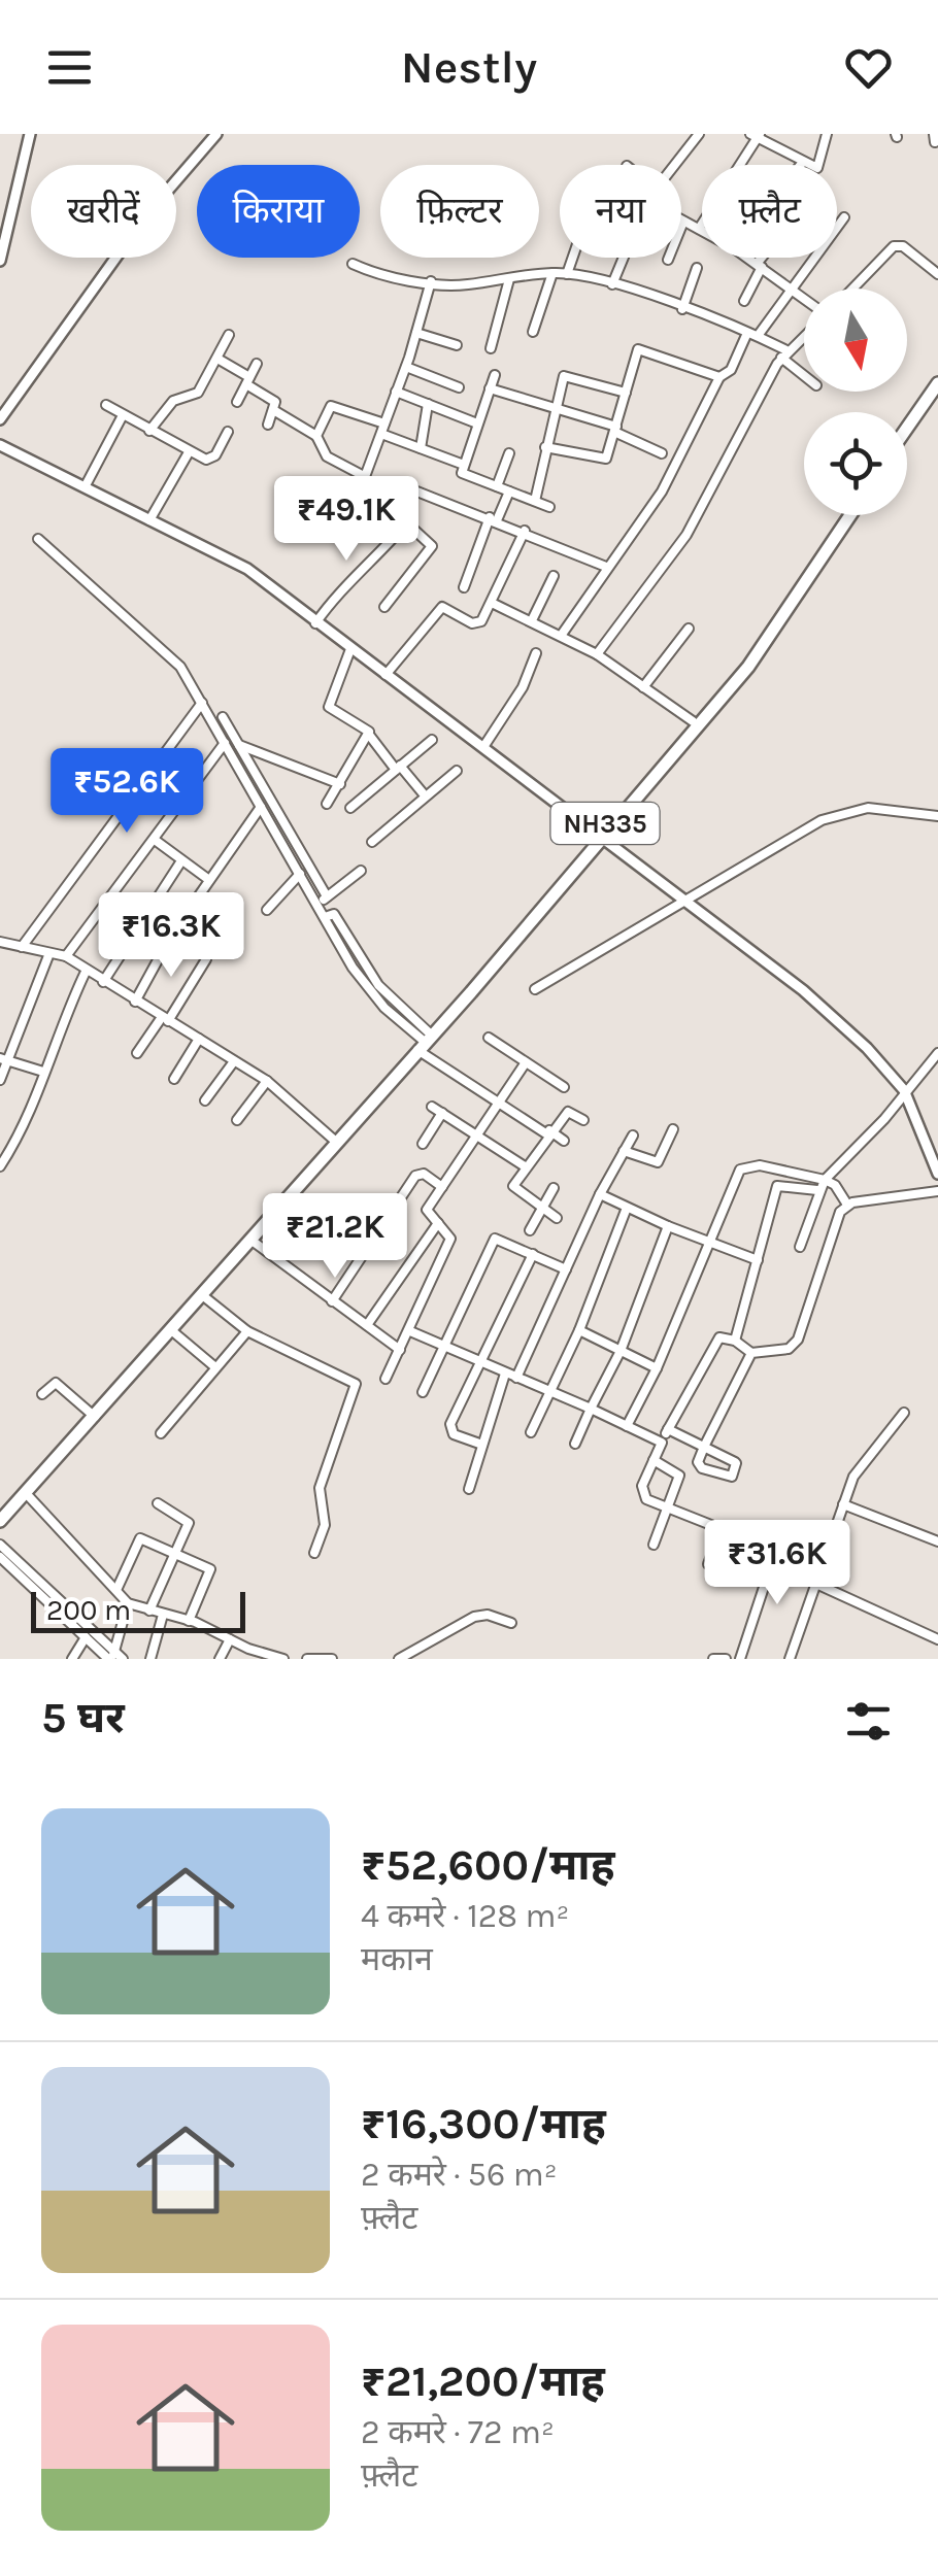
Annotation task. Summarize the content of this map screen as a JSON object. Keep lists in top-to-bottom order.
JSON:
{
  "streets": {
    "highway": ["NH335"]
  },
  "scale_bar": "200 m",
  "north": "bottom",
  "page": {
    "header": "Nestly",
    "chip": [
      "खरीदें",
      "किराया",
      "फ़िल्टर",
      "नया",
      "फ़्लैट"
    ],
    "price": [
      "₹49.1K",
      "₹52.6K",
      "₹16.3K",
      "₹21.2K",
      "₹31.6K"
    ],
    "scale": "200 m",
    "heading": "5 घर",
    "list": [
      {
        "name": "₹52,600/माह",
        "note": "4 कमरे · 128 m² · मकान"
      },
      {
        "name": "₹16,300/माह",
        "note": "2 कमरे · 56 m² · फ़्लैट"
      },
      {
        "name": "₹21,200/माह",
        "note": "2 कमरे · 72 m² · फ़्लैट"
      }
    ]
  }
}
